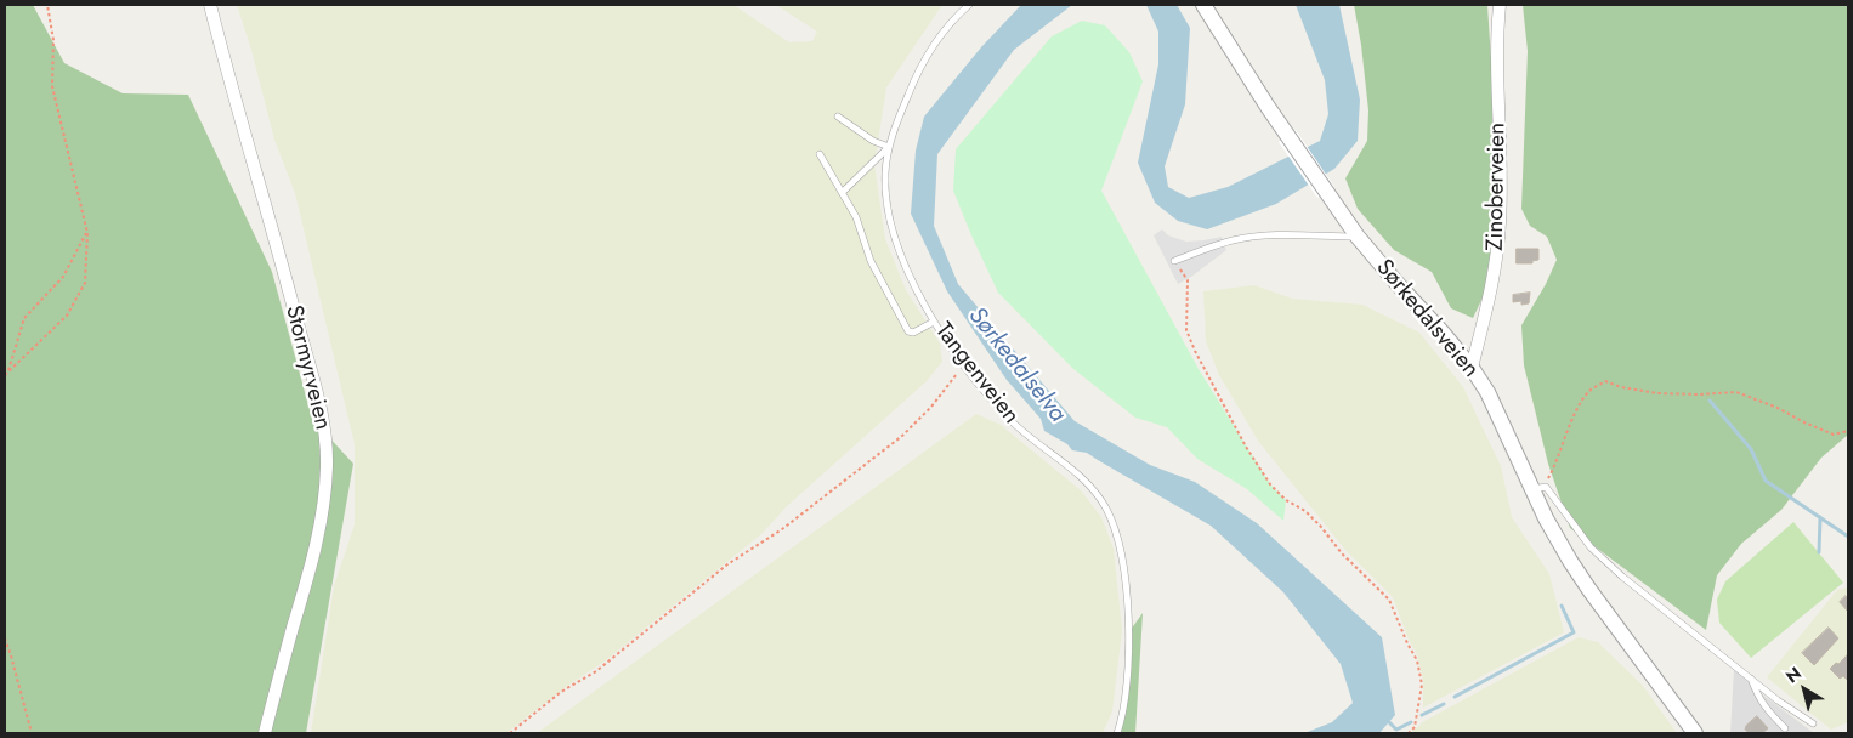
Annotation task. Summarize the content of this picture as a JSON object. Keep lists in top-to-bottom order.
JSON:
{
  "streets": {
    "street": ["Zinoberveien", "Sørkedalsveien", "Stormyrveien"],
    "lane": ["Tangenveien"]
  },
  "crossings": [
    ["Zinoberveien", "Sørkedalsveien"]
  ],
  "water": ["Sørkedalselva"],
  "north": "top left"
}
